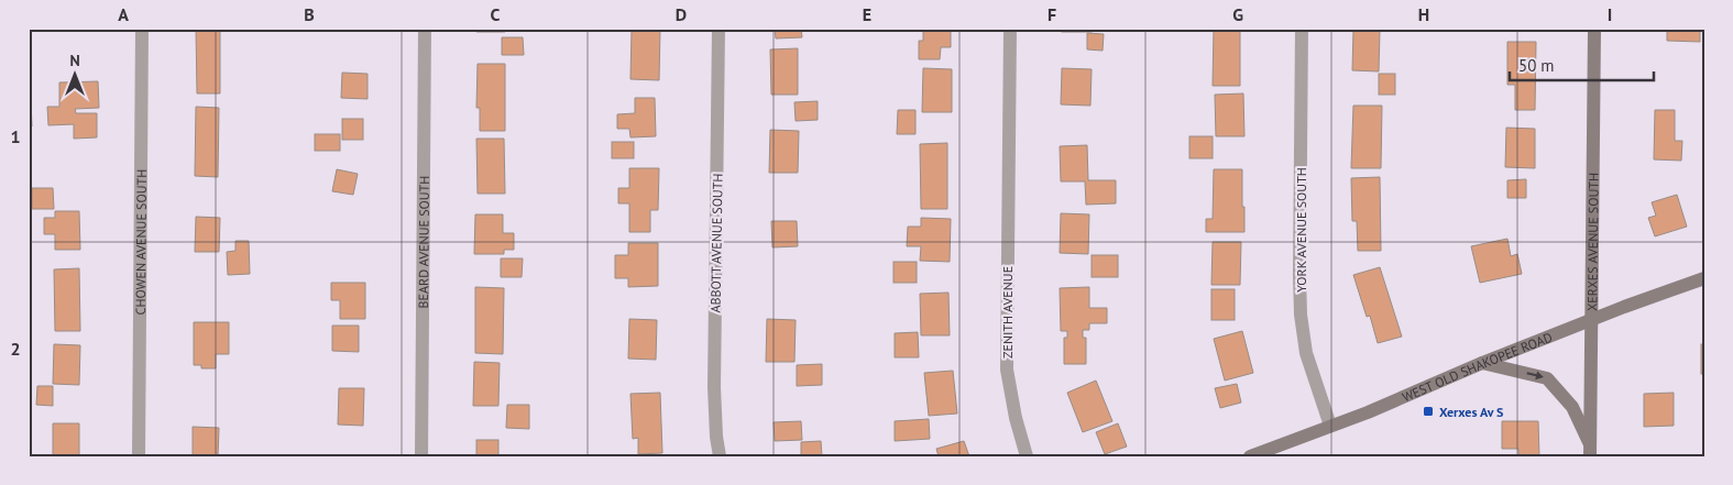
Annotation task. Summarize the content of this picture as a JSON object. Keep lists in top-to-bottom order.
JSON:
{
  "streets": {
    "main road": ["XERXES AVENUE SOUTH", "WEST OLD SHAKOPEE ROAD"],
    "street": [
      "YORK AVENUE SOUTH",
      "CHOWEN AVENUE SOUTH",
      "BEARD AVENUE SOUTH",
      "ABBOTT AVENUE SOUTH",
      "ZENITH AVENUE"
    ]
  },
  "crossings": [
    ["YORK AVENUE SOUTH", "WEST OLD SHAKOPEE ROAD"],
    ["XERXES AVENUE SOUTH", "WEST OLD SHAKOPEE ROAD"]
  ],
  "places": {
    "transit": ["Xerxes Av S"]
  },
  "scale_bar": "50 m",
  "north": "top",
  "grid": {
    "columns": [
      "A",
      "B",
      "C",
      "D",
      "E",
      "F",
      "G",
      "H",
      "I"
    ],
    "rows": ["1", "2"]
  }
}
